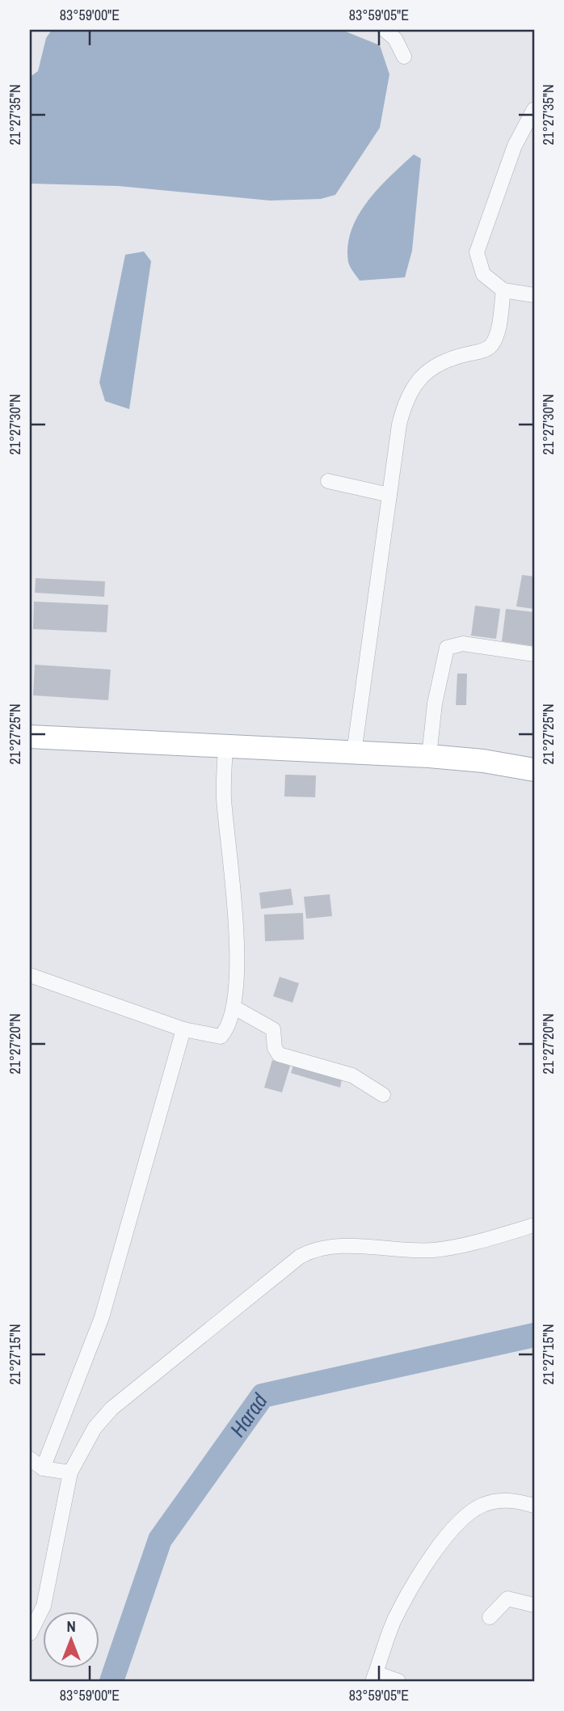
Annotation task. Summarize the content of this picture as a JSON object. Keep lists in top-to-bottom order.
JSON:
{
  "water": ["Harad"],
  "north": "top",
  "coordinates": [
    "83°59'00\"E",
    "83°59'05\"E",
    "21°27'35\"N",
    "21°27'30\"N",
    "21°27'25\"N",
    "21°27'20\"N",
    "21°27'15\"N"
  ]
}
